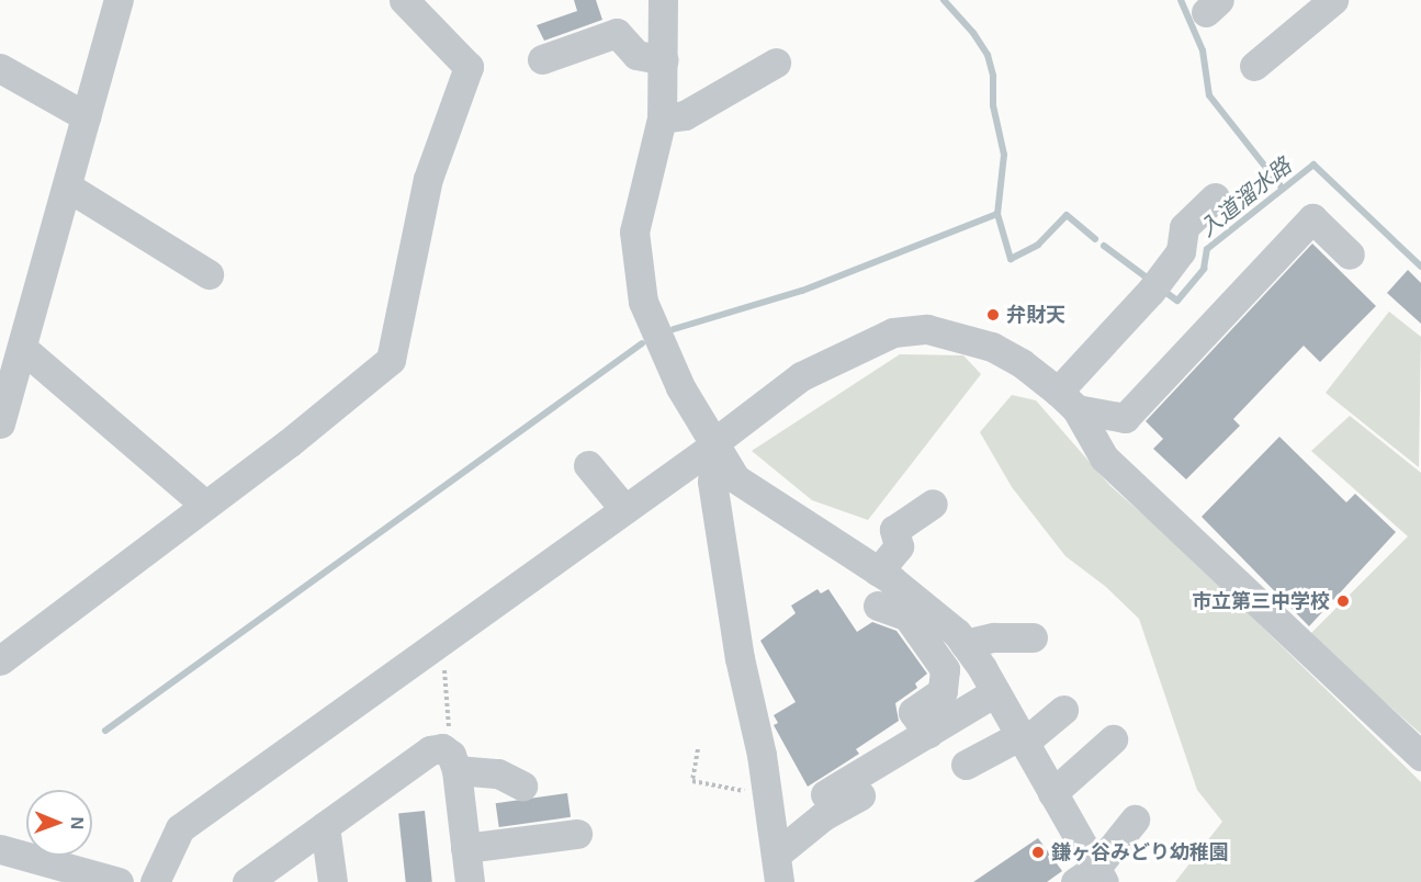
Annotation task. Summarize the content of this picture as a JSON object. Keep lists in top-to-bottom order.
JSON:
{
  "water": ["入道溜水路"],
  "places": ["弁財天", "市立第三中学校", "鎌ヶ谷みどり幼稚園"],
  "north": "right"
}
